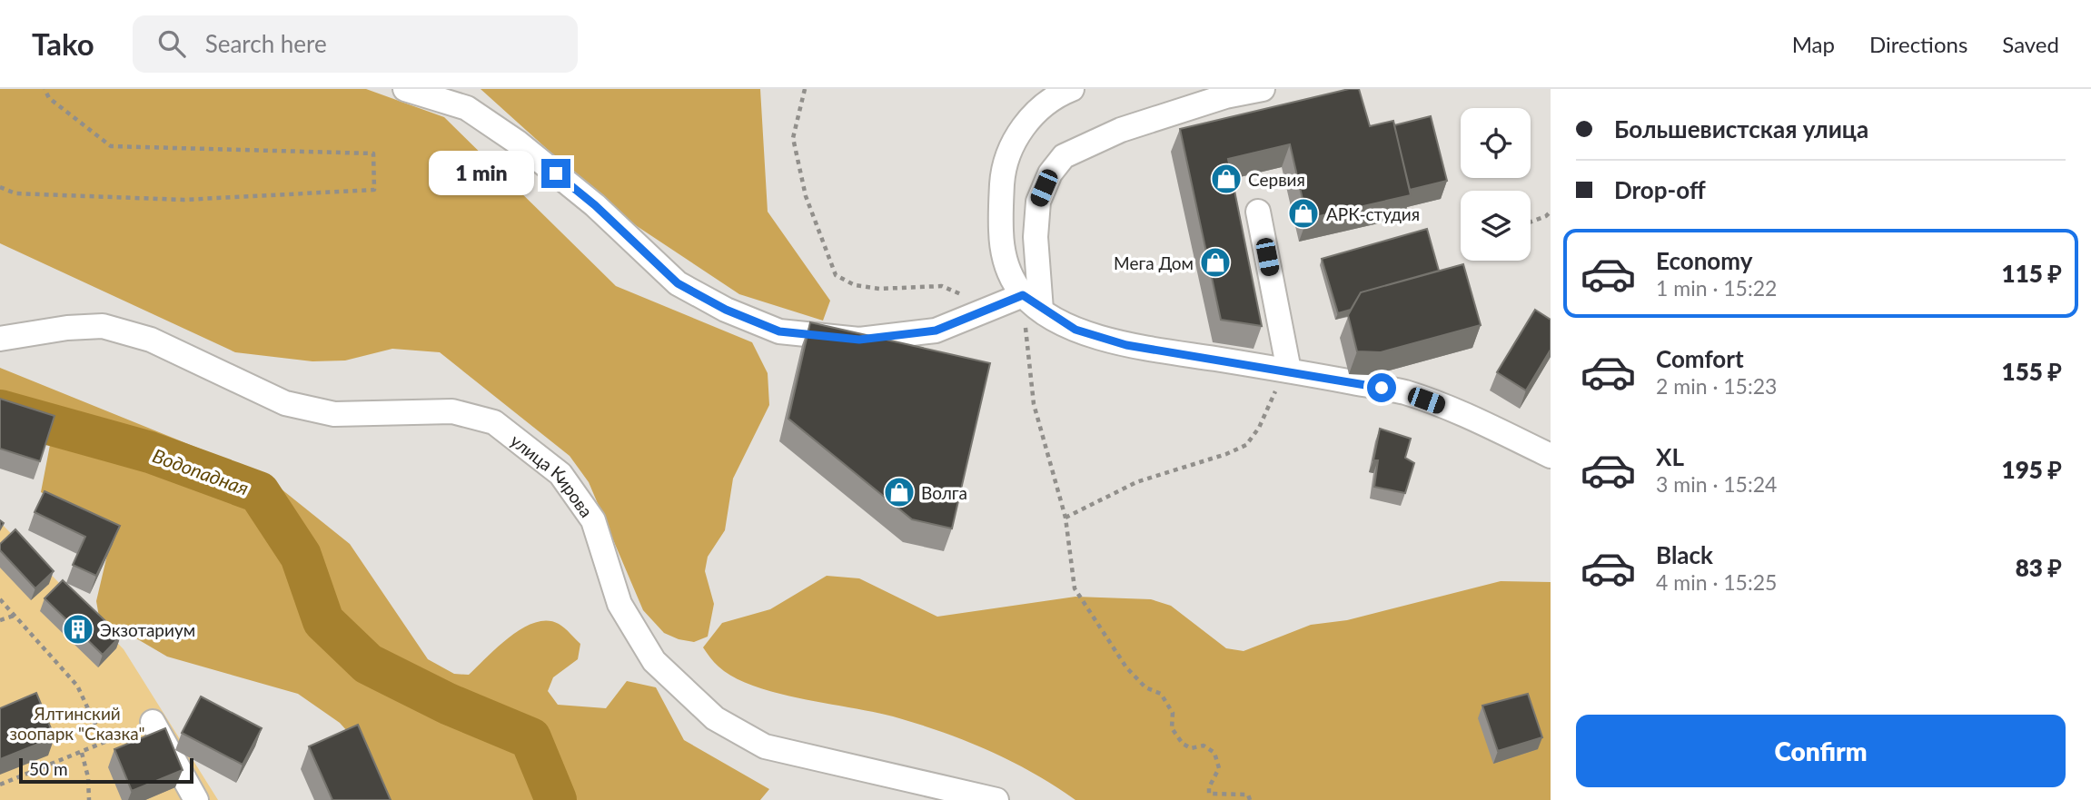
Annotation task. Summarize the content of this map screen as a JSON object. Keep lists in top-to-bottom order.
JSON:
{
  "streets": {
    "street": ["улица Кирова"]
  },
  "water": ["Водопадная"],
  "parks": ["Ялтинский зоопарк \"Сказка\""],
  "places": {
    "shop": [
      "Сервия",
      "АРК-студия",
      "Мега Дом",
      "Волга"
    ],
    "building": ["Экзотариум"]
  },
  "scale_bar": "50 m",
  "page": {
    "header": "Tako",
    "search": "Search here",
    "nav": ["Map", "Directions", "Saved"],
    "banner": ["Большевистская улица", "Drop-off"],
    "bubble": "1 min",
    "list": [
      {
        "name": "Economy",
        "note": "1 min · 15:22",
        "value": "115 ₽"
      },
      {
        "name": "Comfort",
        "note": "2 min · 15:23",
        "value": "155 ₽"
      },
      {
        "name": "XL",
        "note": "3 min · 15:24",
        "value": "195 ₽"
      },
      {
        "name": "Black",
        "note": "4 min · 15:25",
        "value": "83 ₽"
      }
    ],
    "buttons": "Confirm",
    "scale": "50 m"
  }
}
